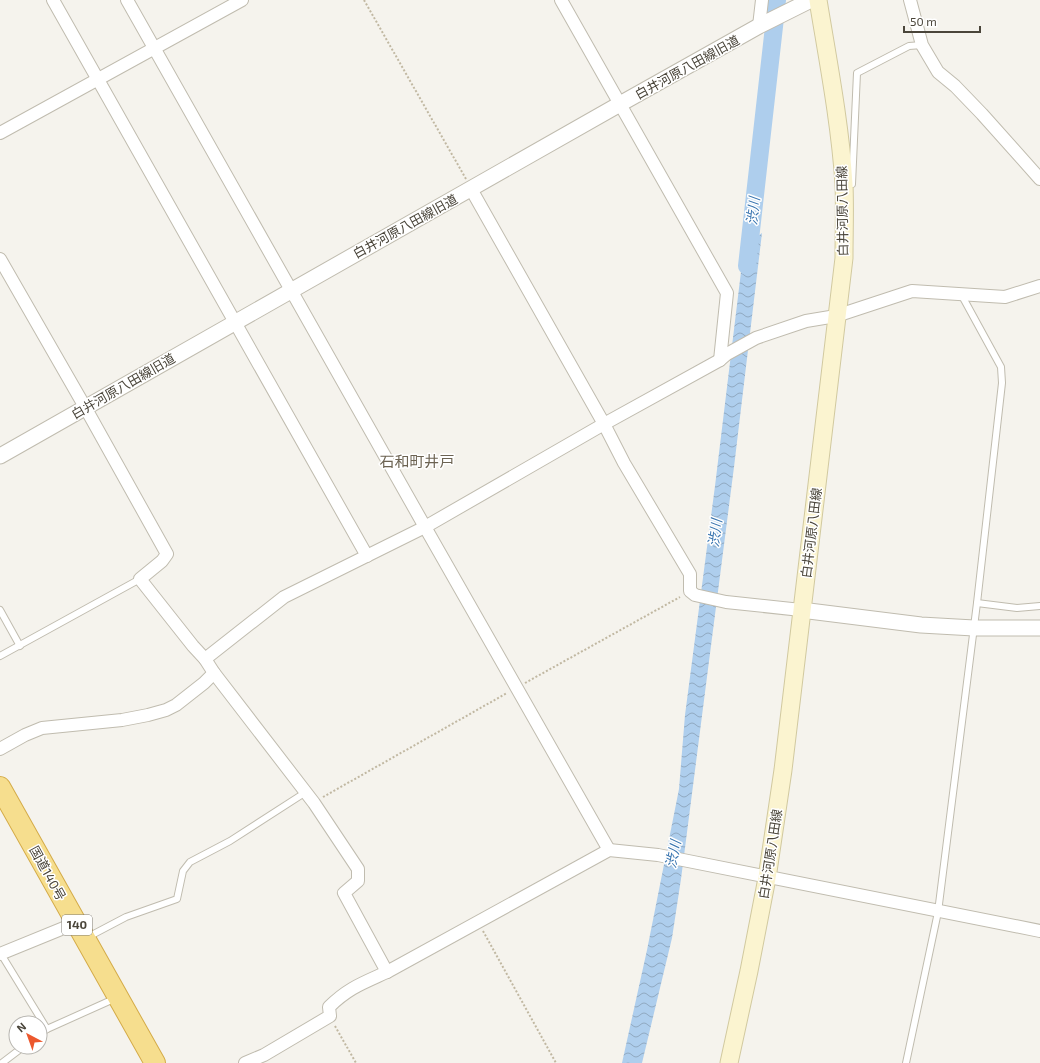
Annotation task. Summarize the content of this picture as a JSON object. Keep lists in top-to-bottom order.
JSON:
{
  "streets": {
    "highway": ["国道140号", "140"],
    "main road": ["白井河原八田線"],
    "street": ["白井河原八田線旧道"]
  },
  "districts": ["石和町井戸"],
  "water": ["渋川"],
  "scale_bar": "50 m",
  "north": "top left"
}
